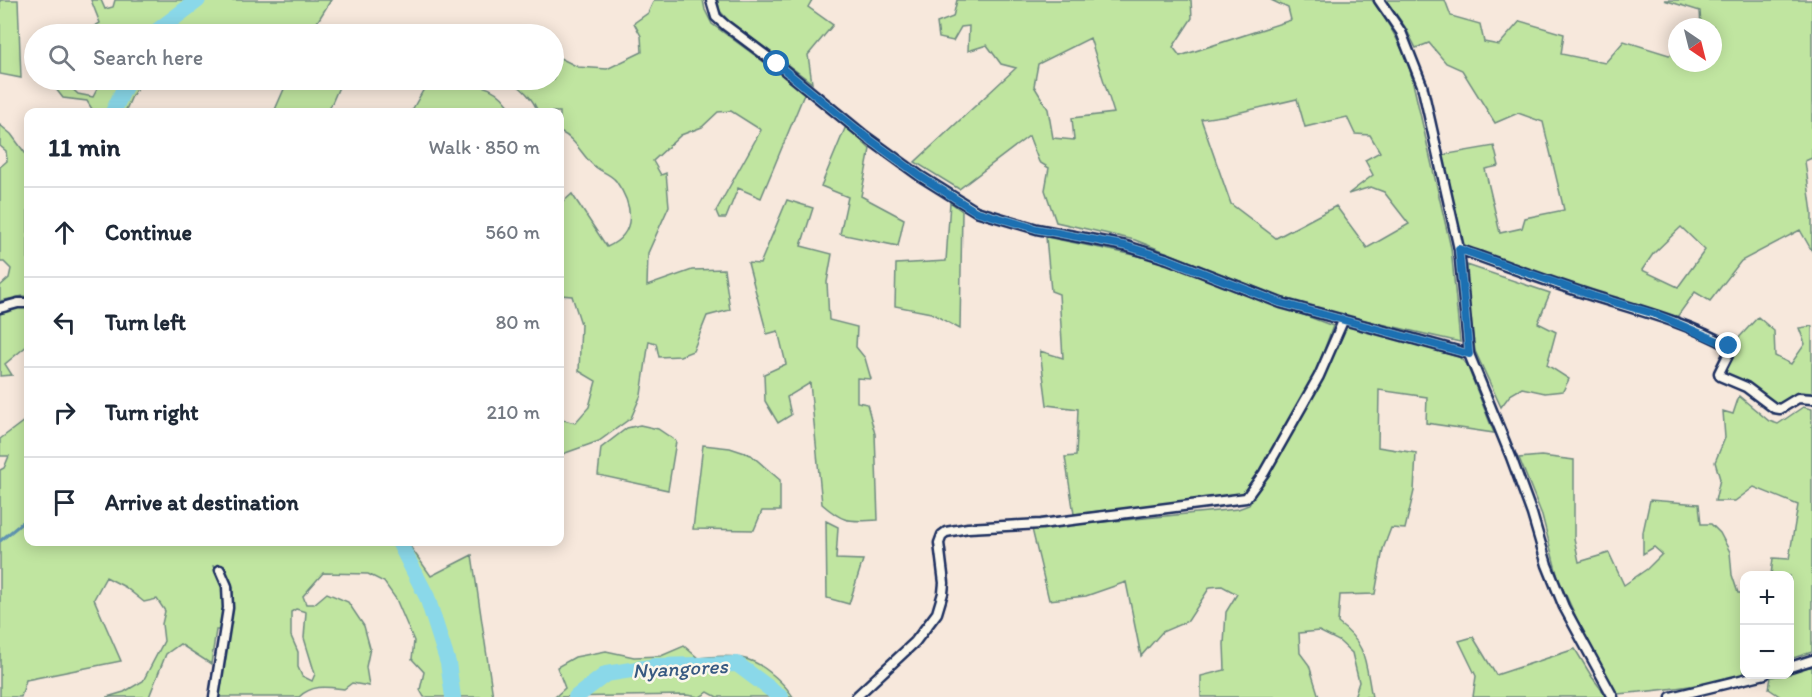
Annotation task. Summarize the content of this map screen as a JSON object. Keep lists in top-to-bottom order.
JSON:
{
  "water": ["Nyangores"],
  "north": "bottom right",
  "page": {
    "search": "Search here",
    "heading": ["11 min", "Walk · 850 m"],
    "list": [
      ["Continue", "560 m"],
      ["Turn left", "80 m"],
      ["Turn right", "210 m"],
      "Arrive at destination"
    ],
    "map_buttons": ["+", "−"]
  }
}
